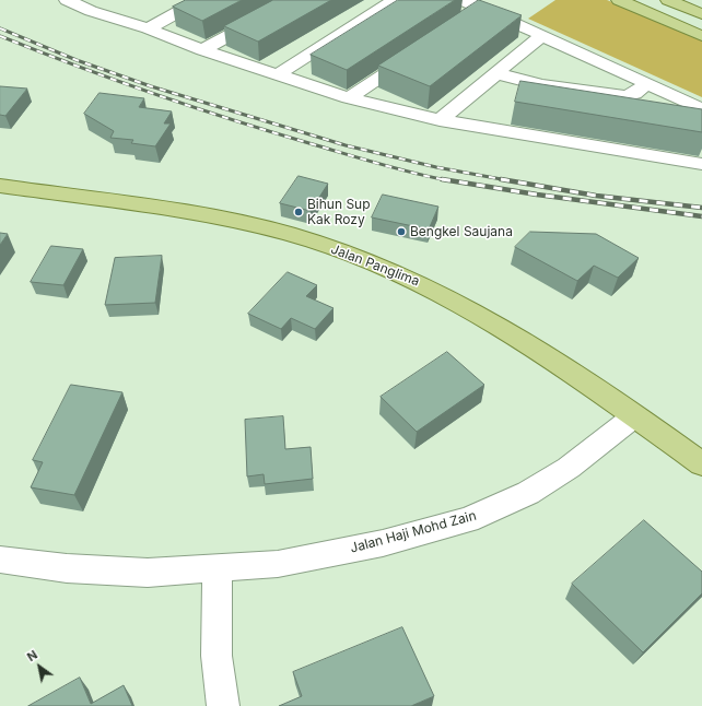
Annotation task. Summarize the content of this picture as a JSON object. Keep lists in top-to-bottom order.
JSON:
{
  "streets": {
    "main road": ["Jalan Panglima"],
    "street": ["Jalan Haji Mohd Zain"]
  },
  "crossings": [
    ["Jalan Panglima", "Jalan Haji Mohd Zain"]
  ],
  "places": ["Bihun Sup Kak Rozy", "Bengkel Saujana"],
  "north": "top left"
}
